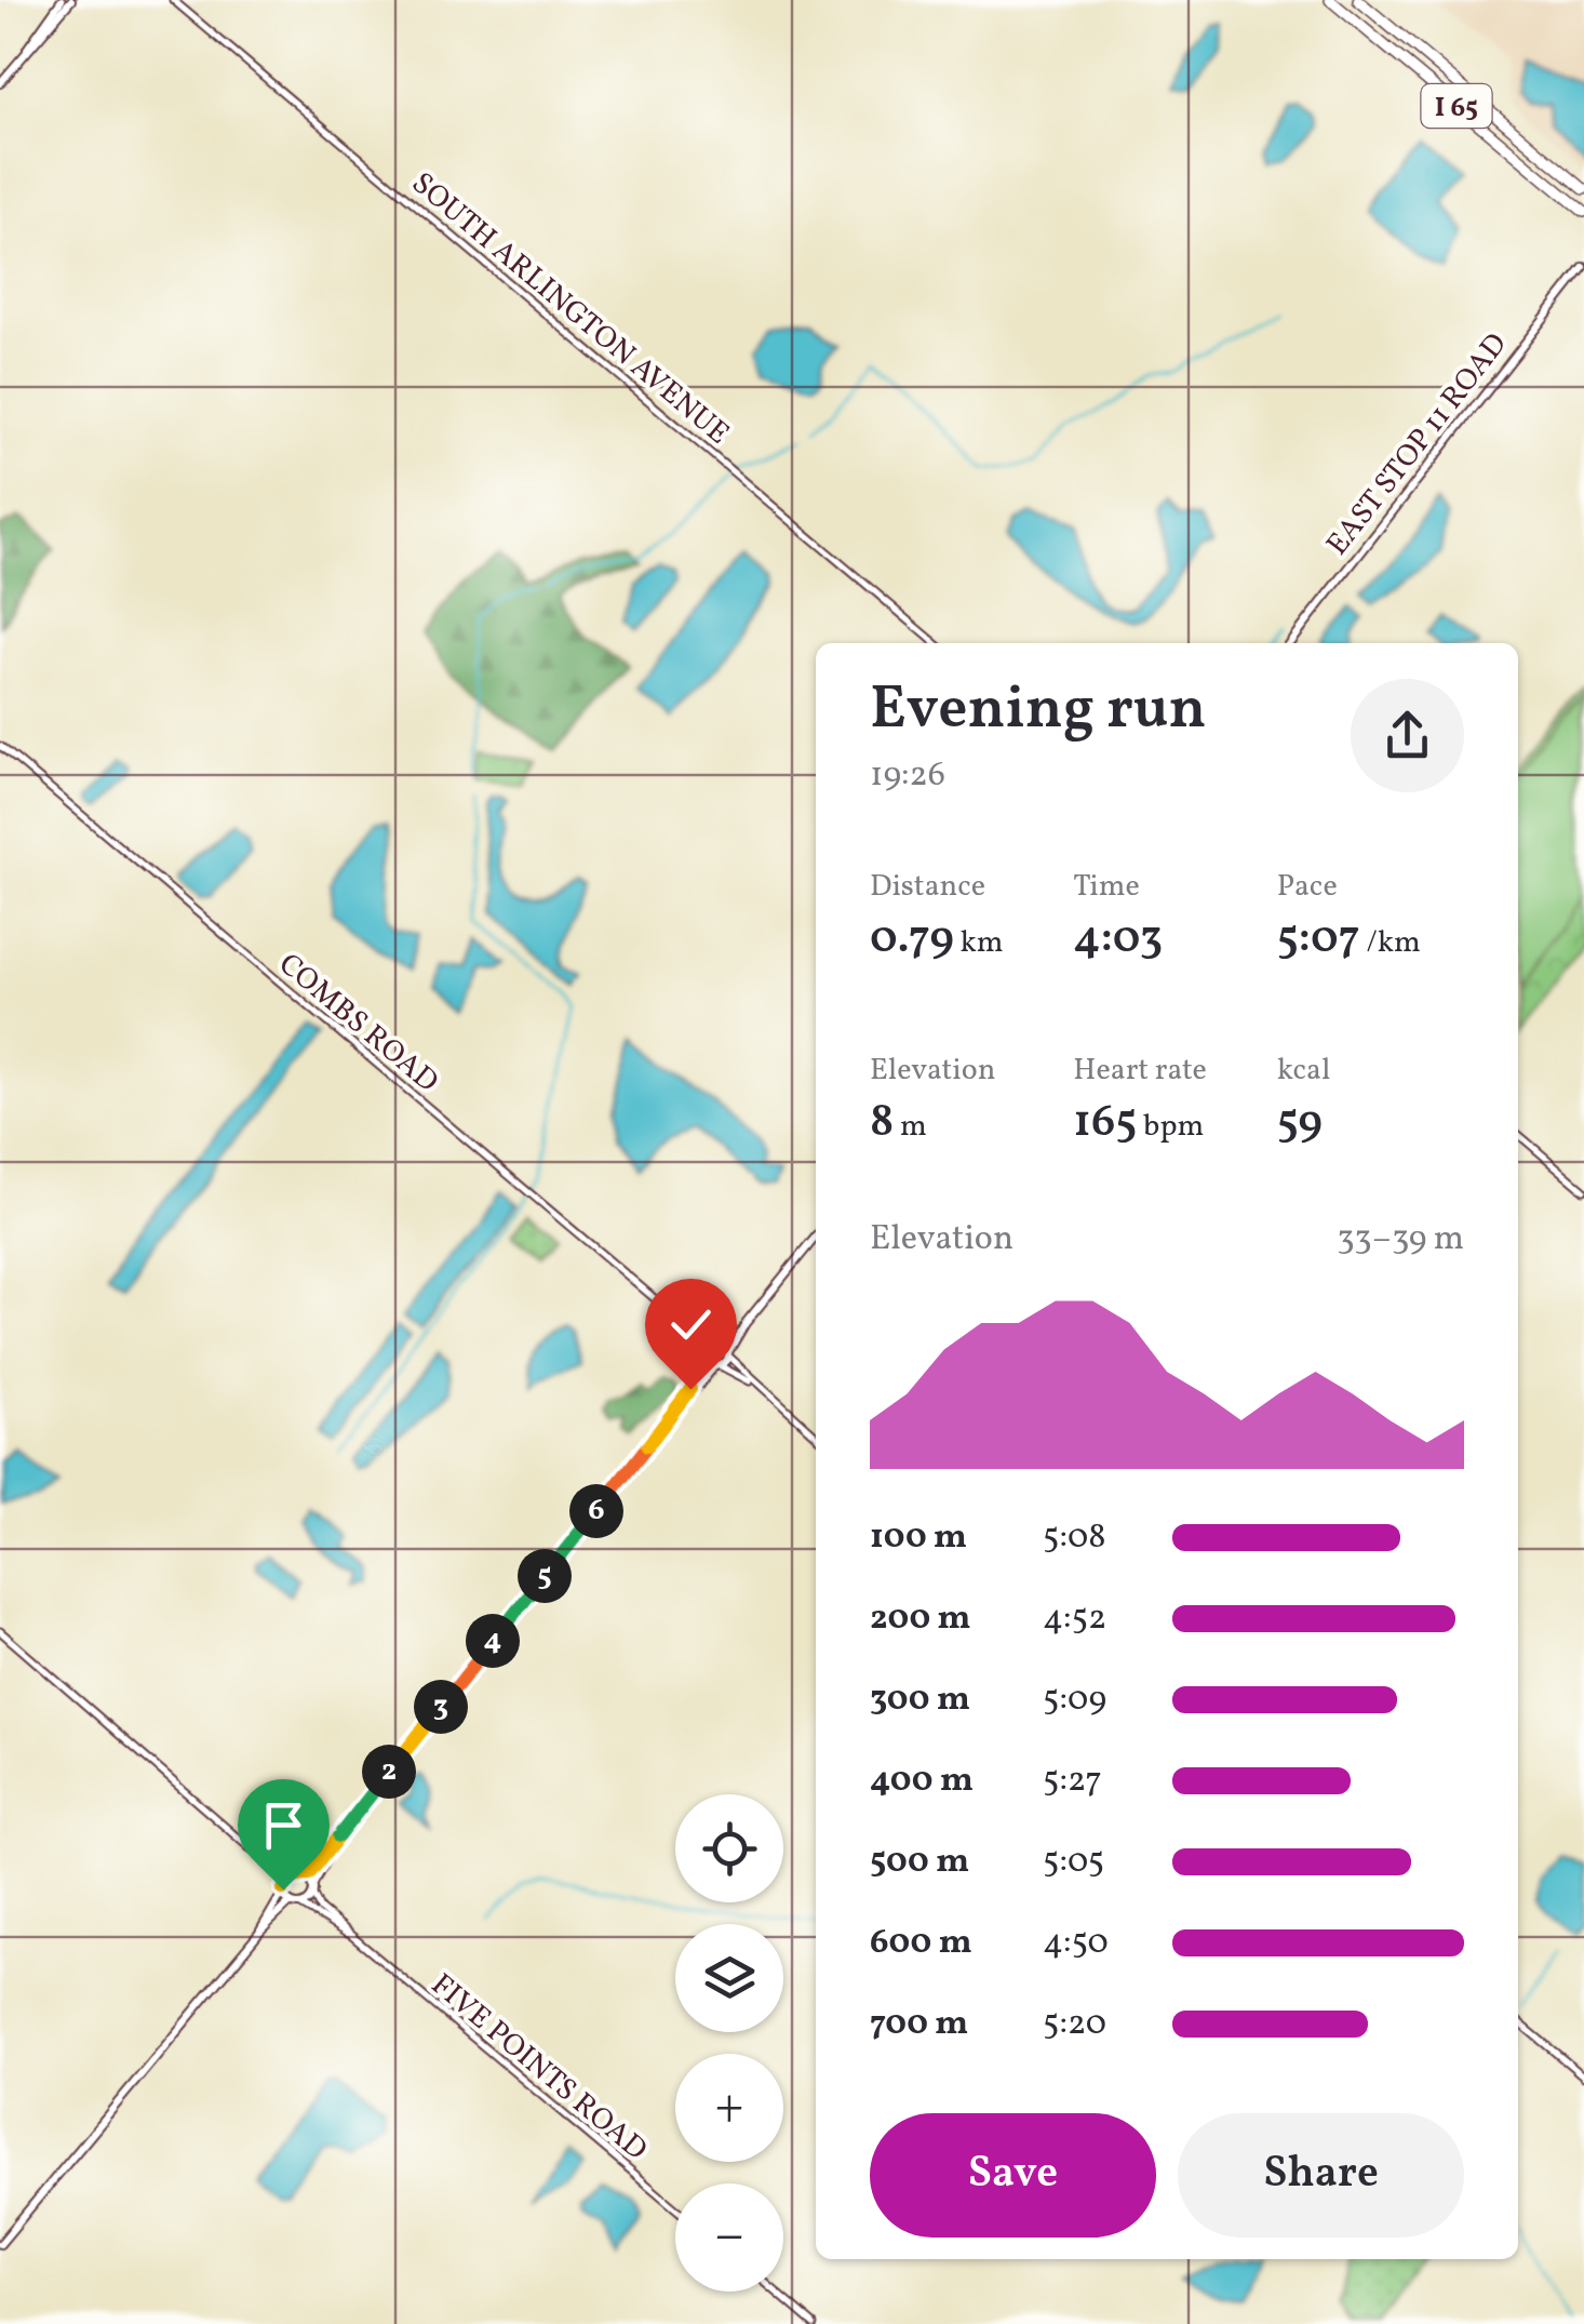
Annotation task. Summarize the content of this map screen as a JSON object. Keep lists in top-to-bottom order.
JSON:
{
  "streets": {
    "highway": ["I 65"],
    "main road": ["EAST STOP 11 ROAD"],
    "street": ["SOUTH ARLINGTON AVENUE", "COMBS ROAD", "FIVE POINTS ROAD"]
  },
  "page": {
    "heading": ["Evening run", "19:26"],
    "stats": [
      ["Distance", "0.79 km"],
      ["Time", "4:03"],
      ["Pace", "5:07 /km"],
      ["Elevation", "8 m"],
      ["Heart rate", "165 bpm"],
      ["kcal", "59"]
    ],
    "chart": ["Elevation", "33–39 m"],
    "pins": [
      "6",
      "5",
      "4",
      "3",
      "2"
    ],
    "list": [
      {
        "name": "100 m",
        "note": "5:08"
      },
      {
        "name": "200 m",
        "note": "4:52"
      },
      {
        "name": "300 m",
        "note": "5:09"
      },
      {
        "name": "400 m",
        "note": "5:27"
      },
      {
        "name": "500 m",
        "note": "5:05"
      },
      {
        "name": "600 m",
        "note": "4:50"
      },
      {
        "name": "700 m",
        "note": "5:20"
      }
    ],
    "map_buttons": ["+", "−"],
    "buttons": ["Save", "Share"]
  }
}
